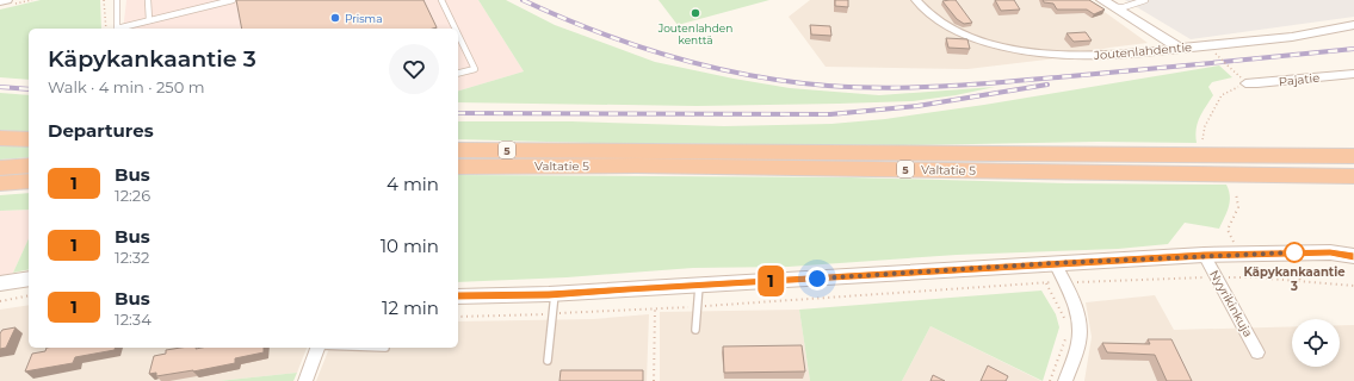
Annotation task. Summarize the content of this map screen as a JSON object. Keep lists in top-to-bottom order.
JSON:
{
  "streets": {
    "highway": ["5", "Valtatie 5"],
    "street": ["Joutenlahdentie", "Pajatie", "Nyyrikinkuja"]
  },
  "places": ["Joutenlahden kenttä", "Prisma", "Käpykankaantie 3"],
  "lines": ["bus line 1"],
  "page": {
    "on_map": "1",
    "heading": [
      ["Käpykankaantie 3", "Walk · 4 min · 250 m"],
      "Departures"
    ],
    "list": [
      {
        "mark": "1",
        "name": "Bus",
        "note": "12:26",
        "value": "4 min"
      },
      {
        "mark": "1",
        "name": "Bus",
        "note": "12:32",
        "value": "10 min"
      },
      {
        "mark": "1",
        "name": "Bus",
        "note": "12:34",
        "value": "12 min"
      }
    ]
  }
}
